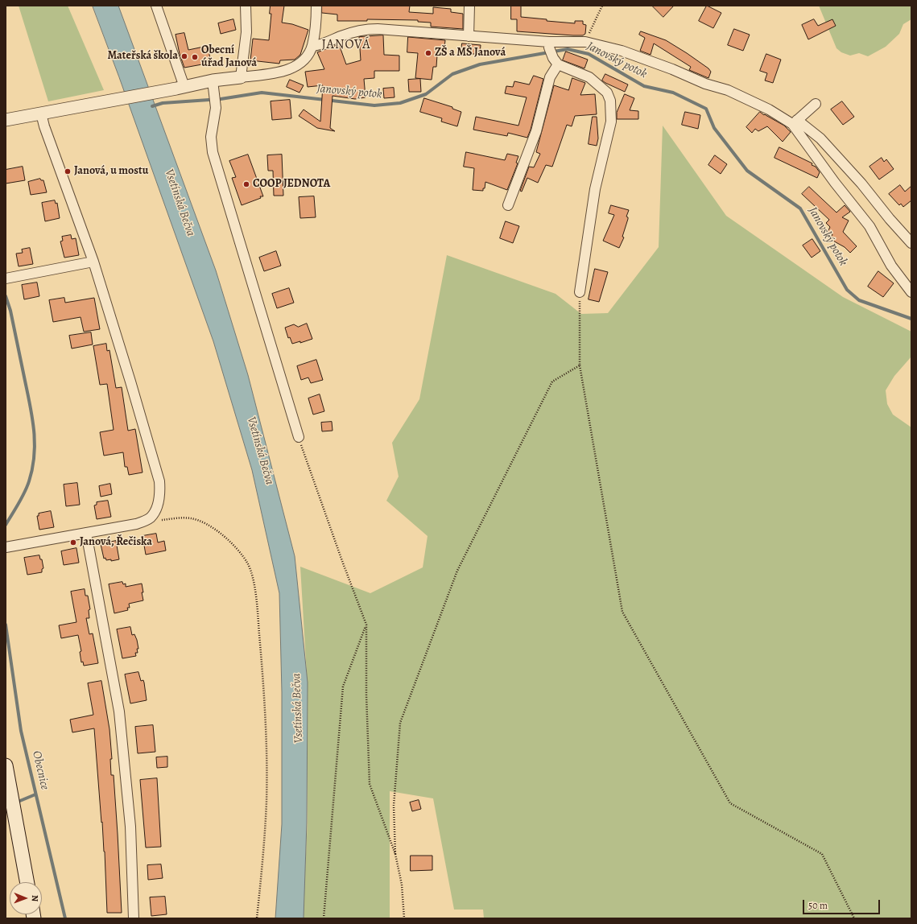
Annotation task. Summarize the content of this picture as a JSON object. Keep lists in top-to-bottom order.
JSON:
{
  "districts": ["JANOVÁ"],
  "water": ["Janovský potok", "Vsetínská Bečva", "Obecnice"],
  "places": [
    "ZŠ a MŠ Janová",
    "Mateřská škola",
    "Obecní úřad Janová",
    "Janová, u mostu",
    "COOP JEDNOTA",
    "Janová, Řečiska"
  ],
  "scale_bar": "50 m",
  "north": "right"
}
